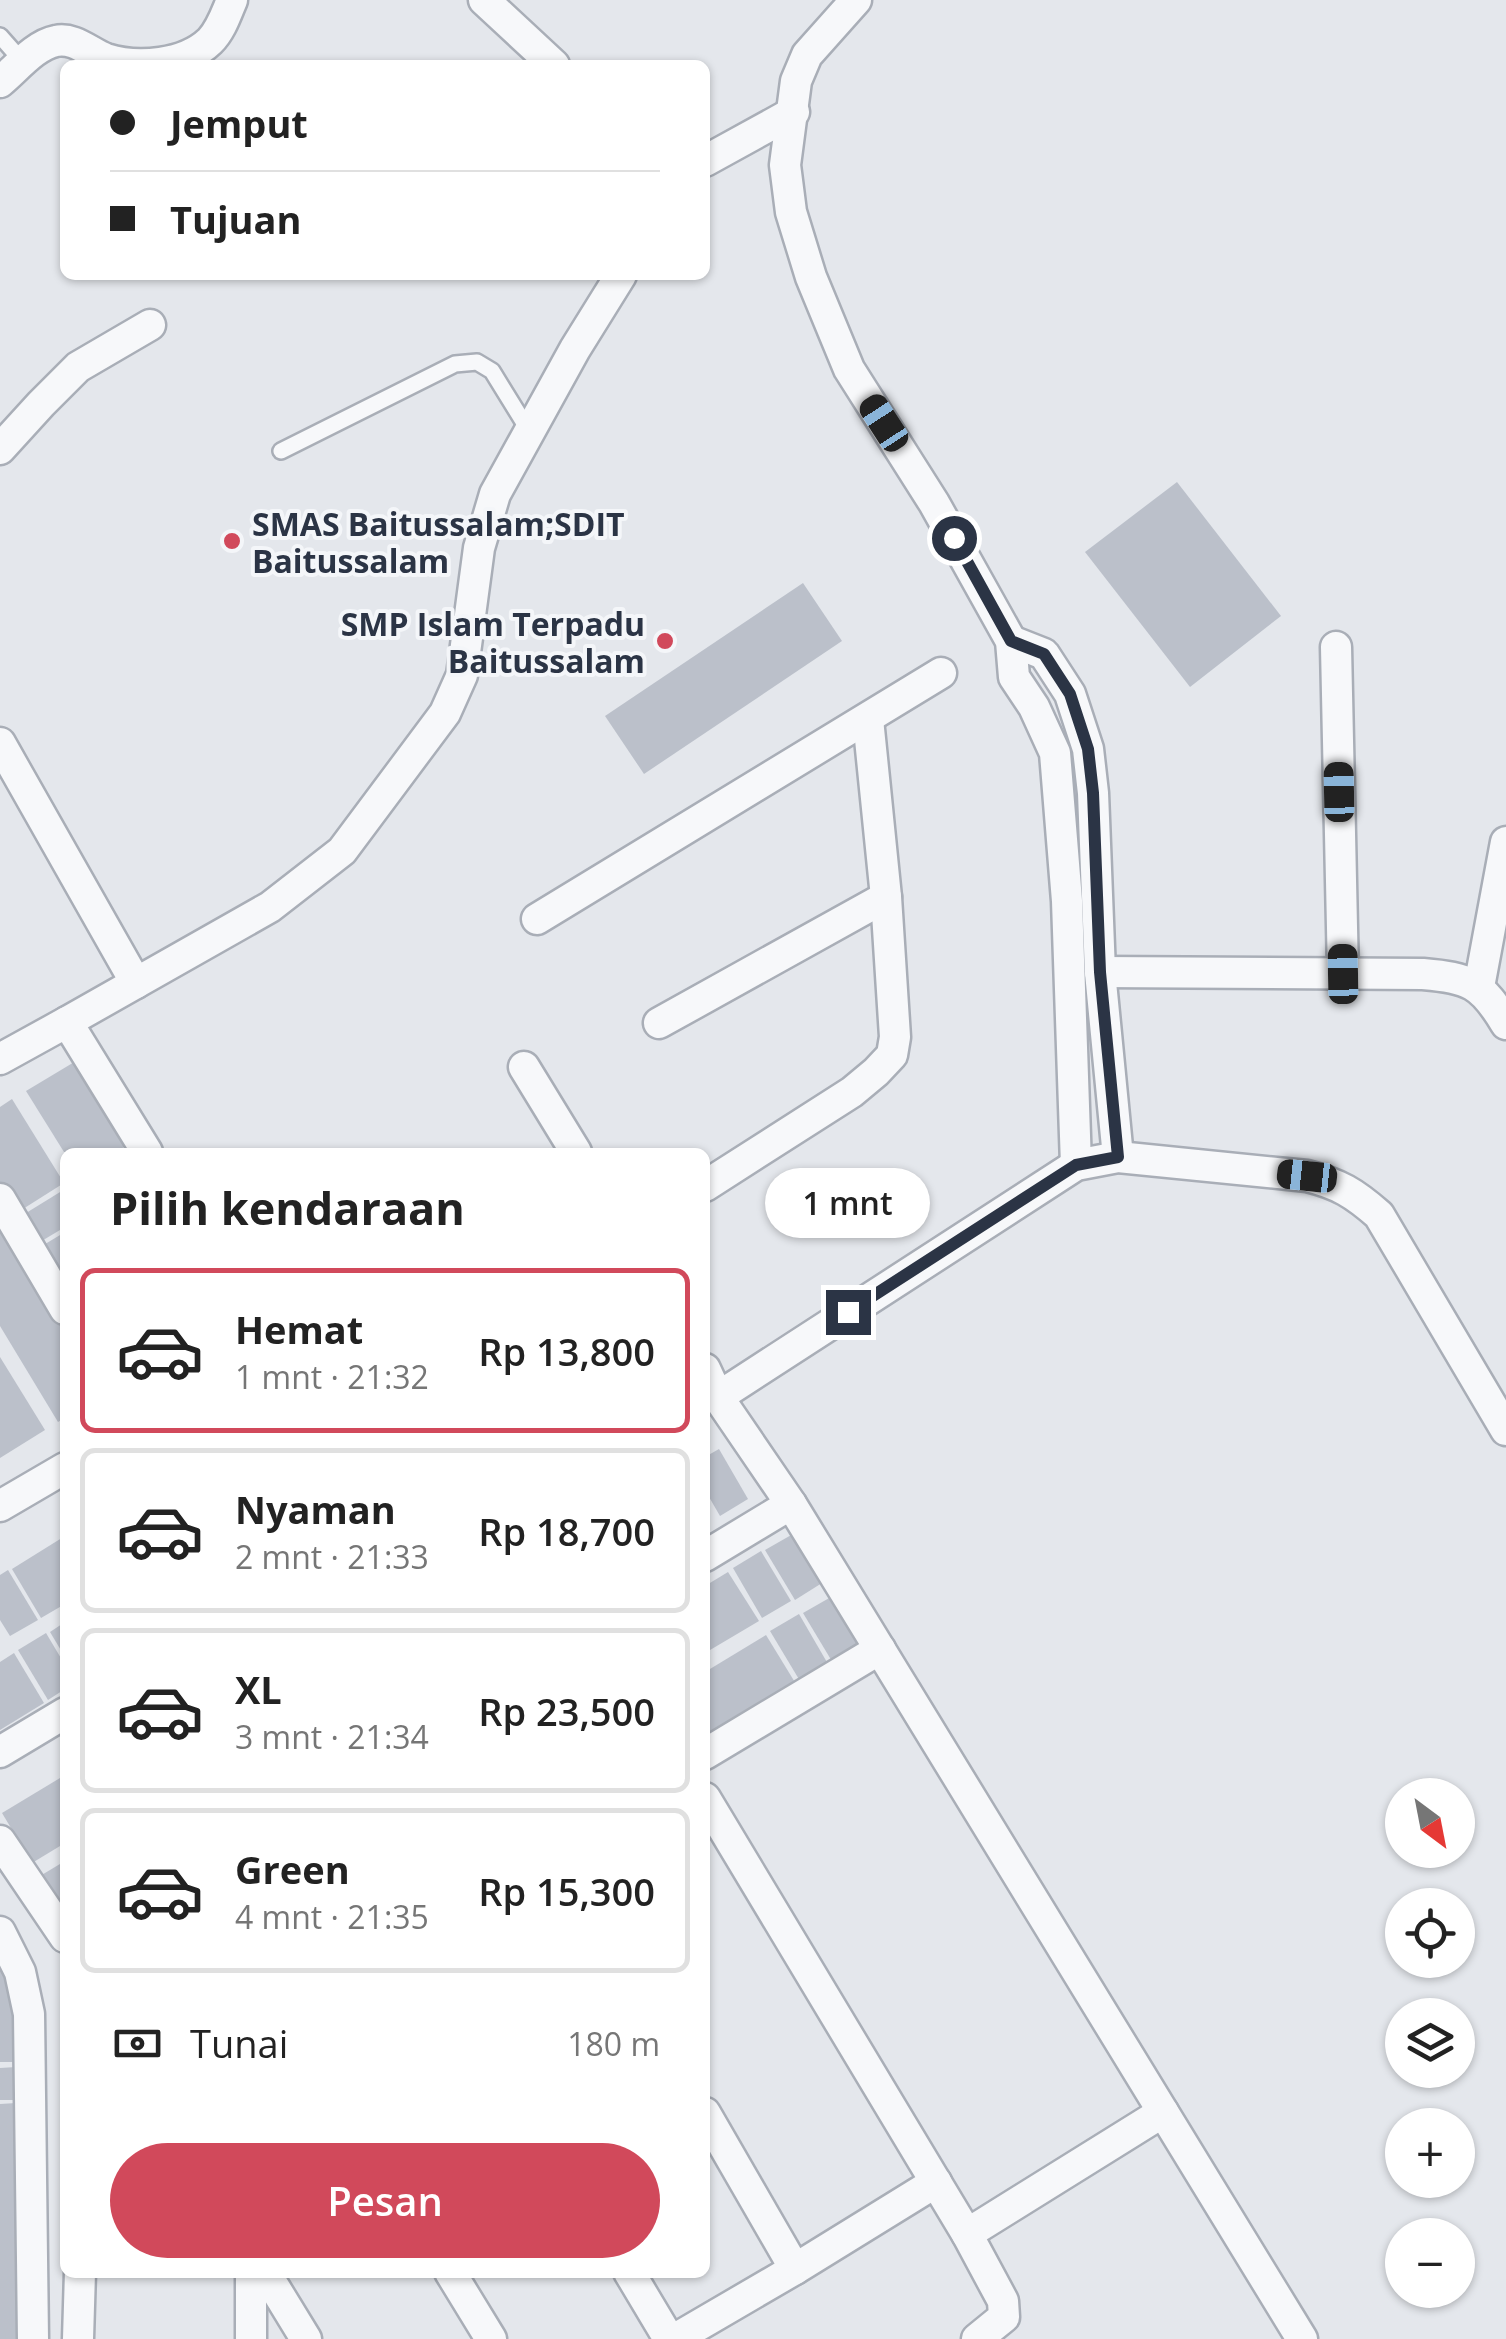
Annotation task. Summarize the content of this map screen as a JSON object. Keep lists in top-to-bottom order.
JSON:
{
  "places": ["SMAS Baitussalam;SDIT Baitussalam", "SMP Islam Terpadu Baitussalam"],
  "north": "bottom right",
  "page": {
    "banner": ["Jemput", "Tujuan"],
    "heading": "Pilih kendaraan",
    "bubble": "1 mnt",
    "list": [
      {
        "name": "Hemat",
        "note": "1 mnt · 21:32",
        "value": "Rp 13,800"
      },
      {
        "name": "Nyaman",
        "note": "2 mnt · 21:33",
        "value": "Rp 18,700"
      },
      {
        "name": "XL",
        "note": "3 mnt · 21:34",
        "value": "Rp 23,500"
      },
      {
        "name": "Green",
        "note": "4 mnt · 21:35",
        "value": "Rp 15,300"
      }
    ],
    "map_buttons": ["+", "−"],
    "pay": ["Tunai", "180 m"],
    "buttons": "Pesan"
  }
}
